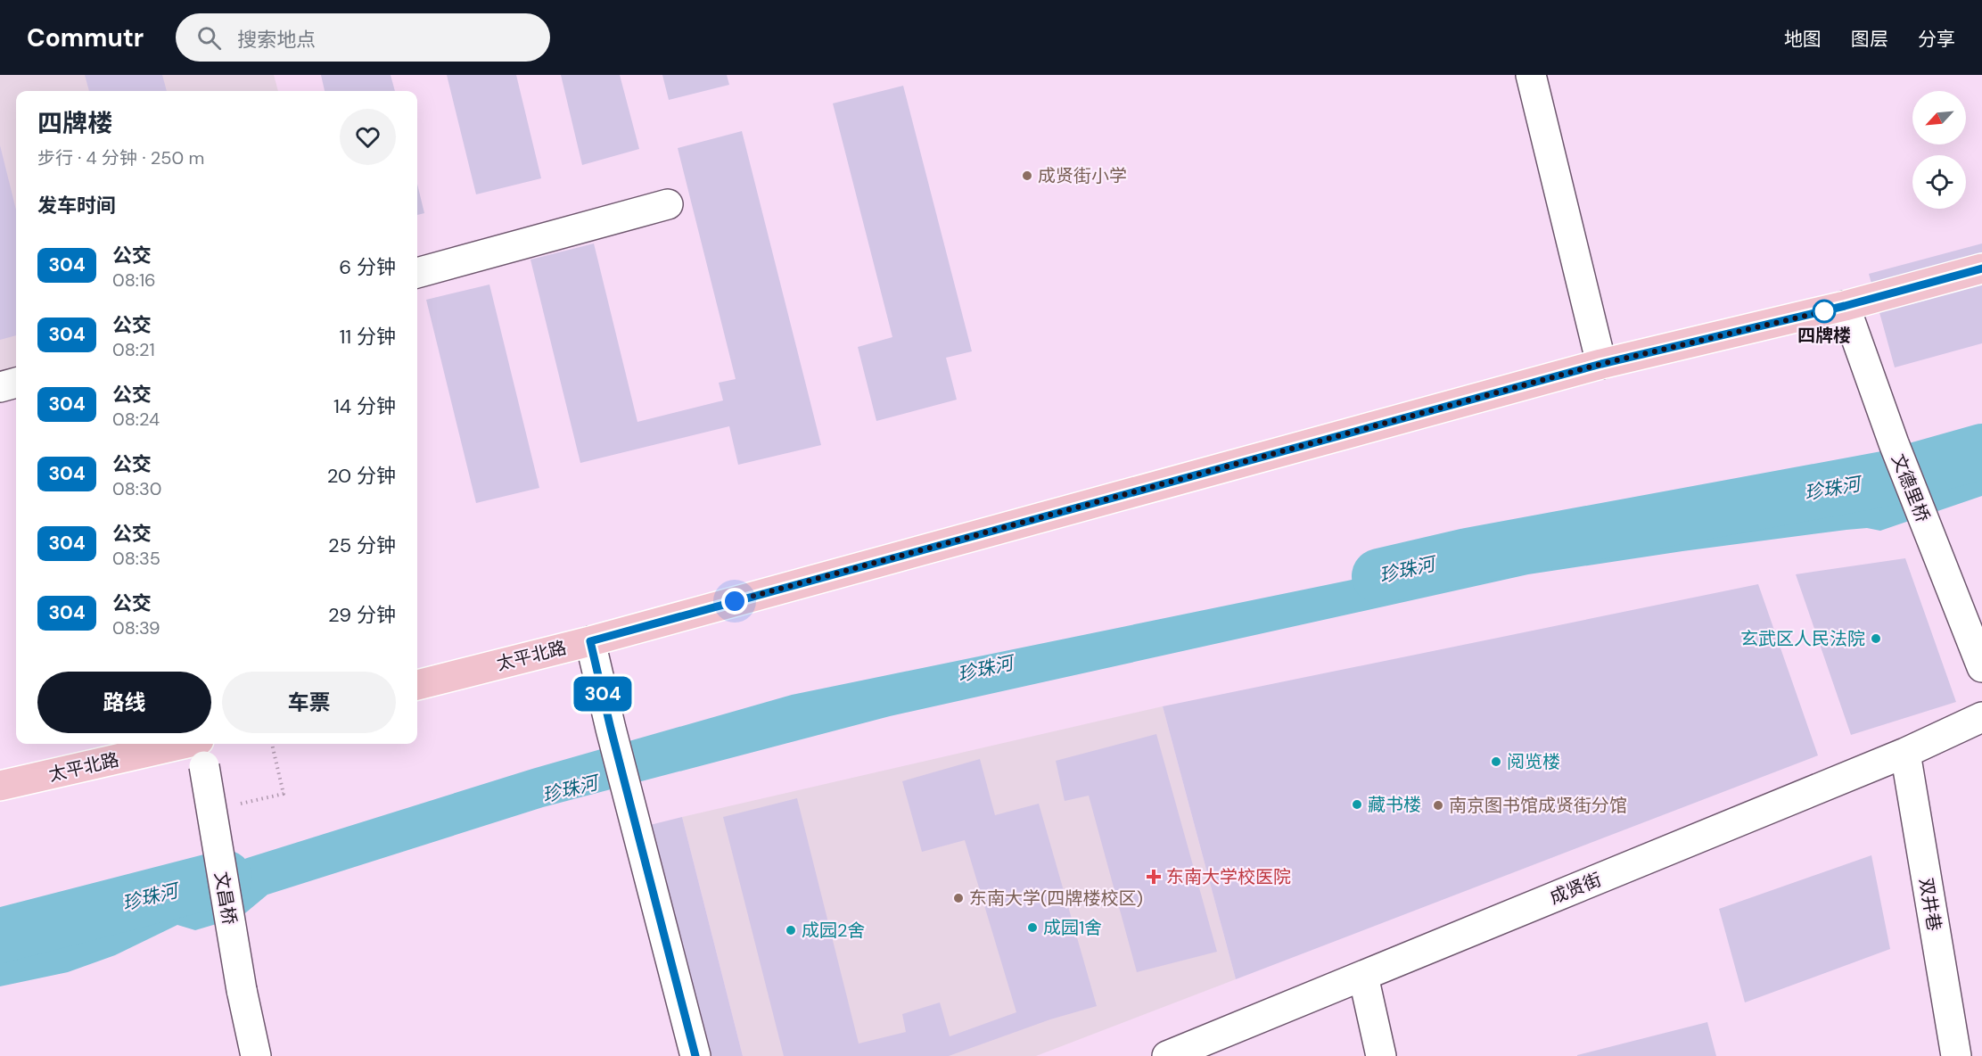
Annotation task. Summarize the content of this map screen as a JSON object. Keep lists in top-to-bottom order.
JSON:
{
  "streets": {
    "main road": ["太平北路"],
    "street": [
      "文德里桥",
      "成贤街",
      "文昌桥",
      "双井巷"
    ]
  },
  "crossings": [
    ["文德里桥", "太平北路"],
    ["太平北路", "文昌桥"],
    ["成贤街", "双井巷"]
  ],
  "water": ["珍珠河"],
  "places": {
    "other": [
      "成贤街小学",
      "四牌楼",
      "玄武区人民法院",
      "阅览楼",
      "藏书楼",
      "南京图书馆成贤街分馆",
      "东南大学(四牌楼校区)",
      "成园1舍",
      "成园2舍"
    ],
    "health": ["东南大学校医院"]
  },
  "lines": ["bus line 304"],
  "north": "bottom left",
  "page": {
    "header": "Commutr",
    "search": "搜索地点",
    "nav": ["地图", "图层", "分享"],
    "on_map": "304",
    "heading": [
      ["四牌楼", "步行 · 4 分钟 · 250 m"],
      "发车时间"
    ],
    "list": [
      {
        "mark": "304",
        "name": "公交",
        "note": "08:16",
        "value": "6 分钟"
      },
      {
        "mark": "304",
        "name": "公交",
        "note": "08:21",
        "value": "11 分钟"
      },
      {
        "mark": "304",
        "name": "公交",
        "note": "08:24",
        "value": "14 分钟"
      },
      {
        "mark": "304",
        "name": "公交",
        "note": "08:30",
        "value": "20 分钟"
      },
      {
        "mark": "304",
        "name": "公交",
        "note": "08:35",
        "value": "25 分钟"
      },
      {
        "mark": "304",
        "name": "公交",
        "note": "08:39",
        "value": "29 分钟"
      }
    ],
    "buttons": ["路线", "车票"]
  }
}
